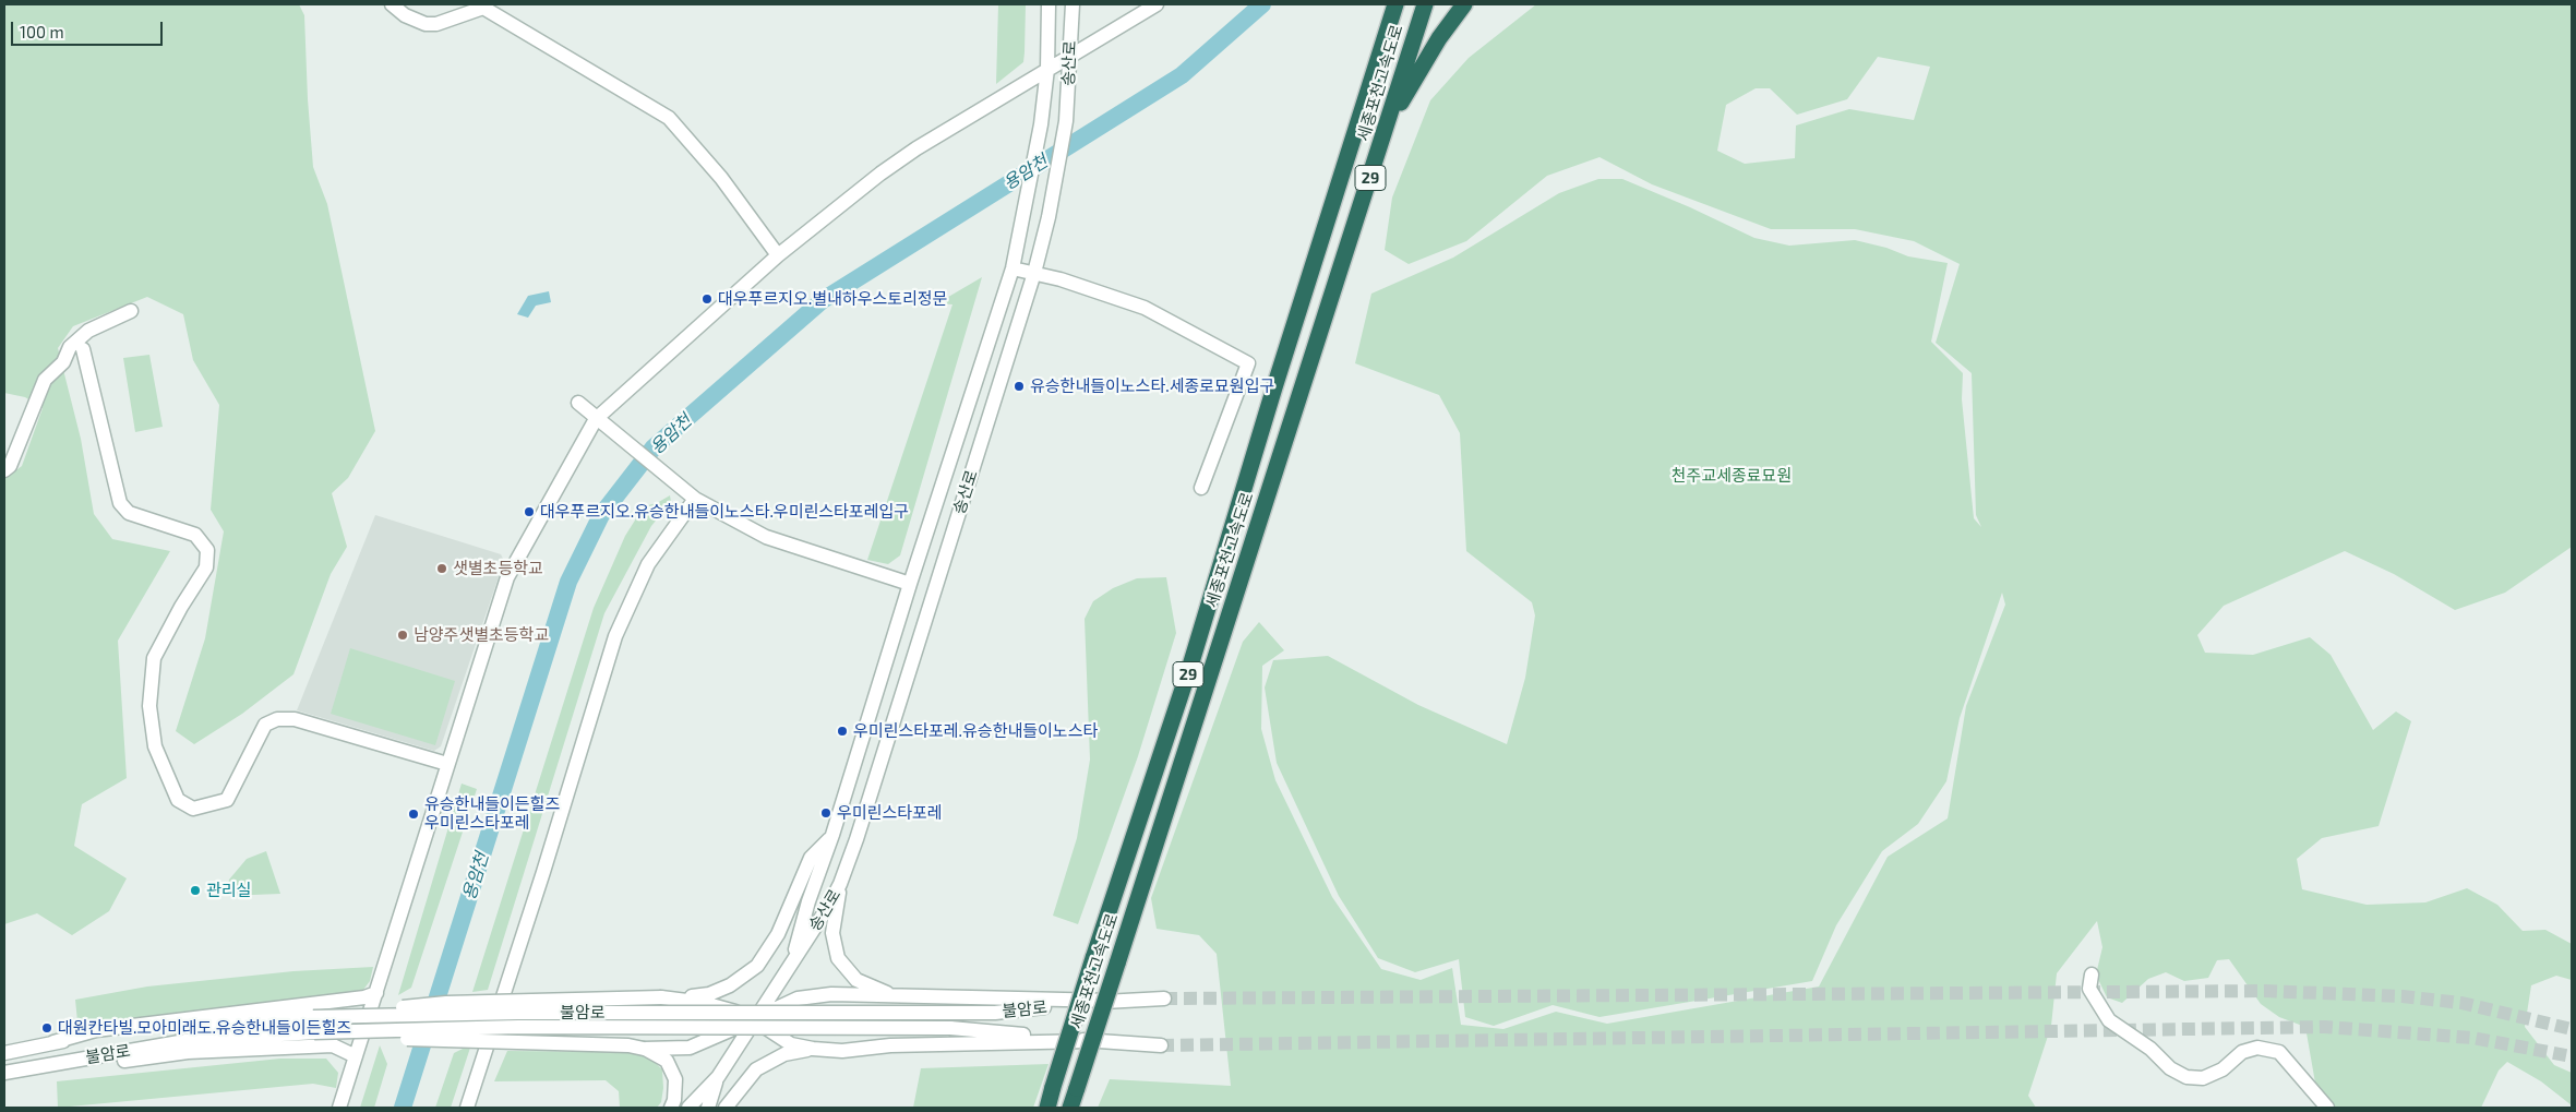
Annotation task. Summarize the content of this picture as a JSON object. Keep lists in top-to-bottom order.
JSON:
{
  "streets": {
    "highway": ["세종포천고속도로", "29"],
    "street": ["송산로", "불암로"]
  },
  "water": ["용암천"],
  "parks": ["천주교세종료묘원"],
  "places": [
    "대우푸르지오.별내하우스토리정문",
    "유승한내들이노스타.세종로묘원입구",
    "대우푸르지오.유승한내들이노스타.우미린스타포레입구",
    "샛별초등학교",
    "남양주샛별초등학교",
    "우미린스타포레.유승한내들이노스타",
    "우미린스타포레",
    "유승한내들이든힐즈 우미린스타포레",
    "관리실",
    "대원칸타빌.모아미래도.유승한내들이든힐즈"
  ],
  "scale_bar": "100 m"
}
